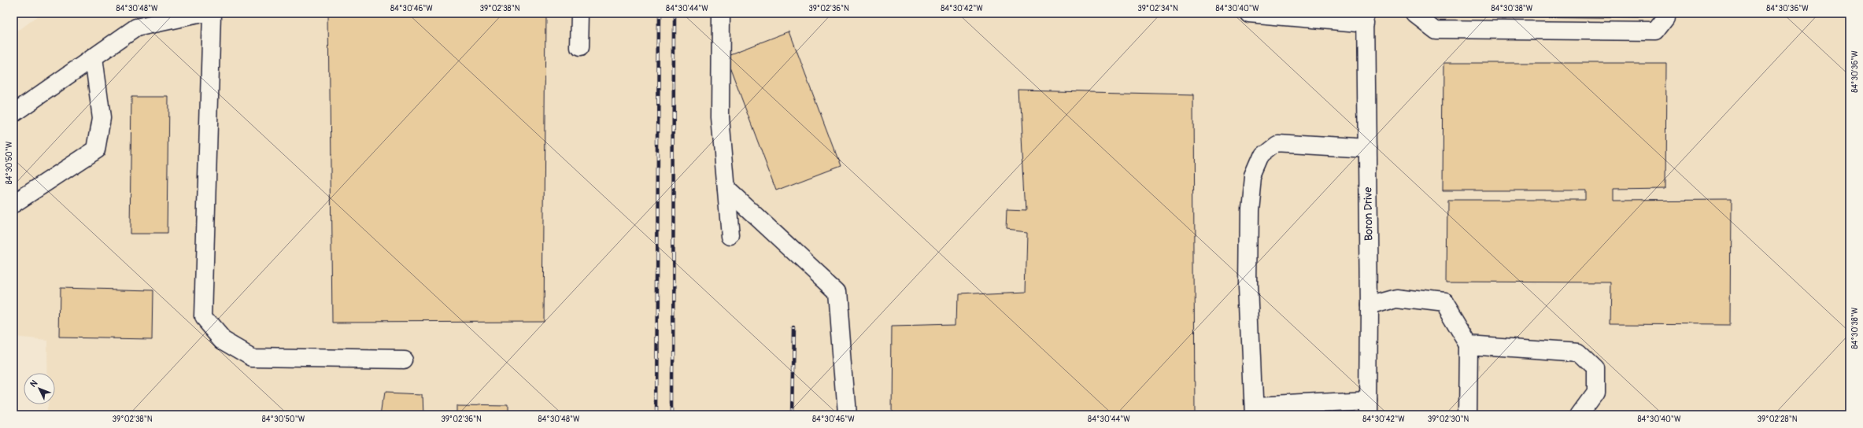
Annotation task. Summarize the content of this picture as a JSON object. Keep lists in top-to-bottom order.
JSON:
{
  "streets": {
    "street": ["Boron Drive"]
  },
  "north": "top left",
  "coordinates": [
    "84°30'48\"W",
    "84°30'46\"W",
    "39°02'38\"N",
    "84°30'44\"W",
    "39°02'36\"N",
    "84°30'42\"W",
    "39°02'34\"N",
    "84°30'40\"W",
    "84°30'38\"W",
    "84°30'36\"W",
    "84°30'50\"W",
    "39°02'30\"N",
    "39°02'28\"N"
  ]
}
